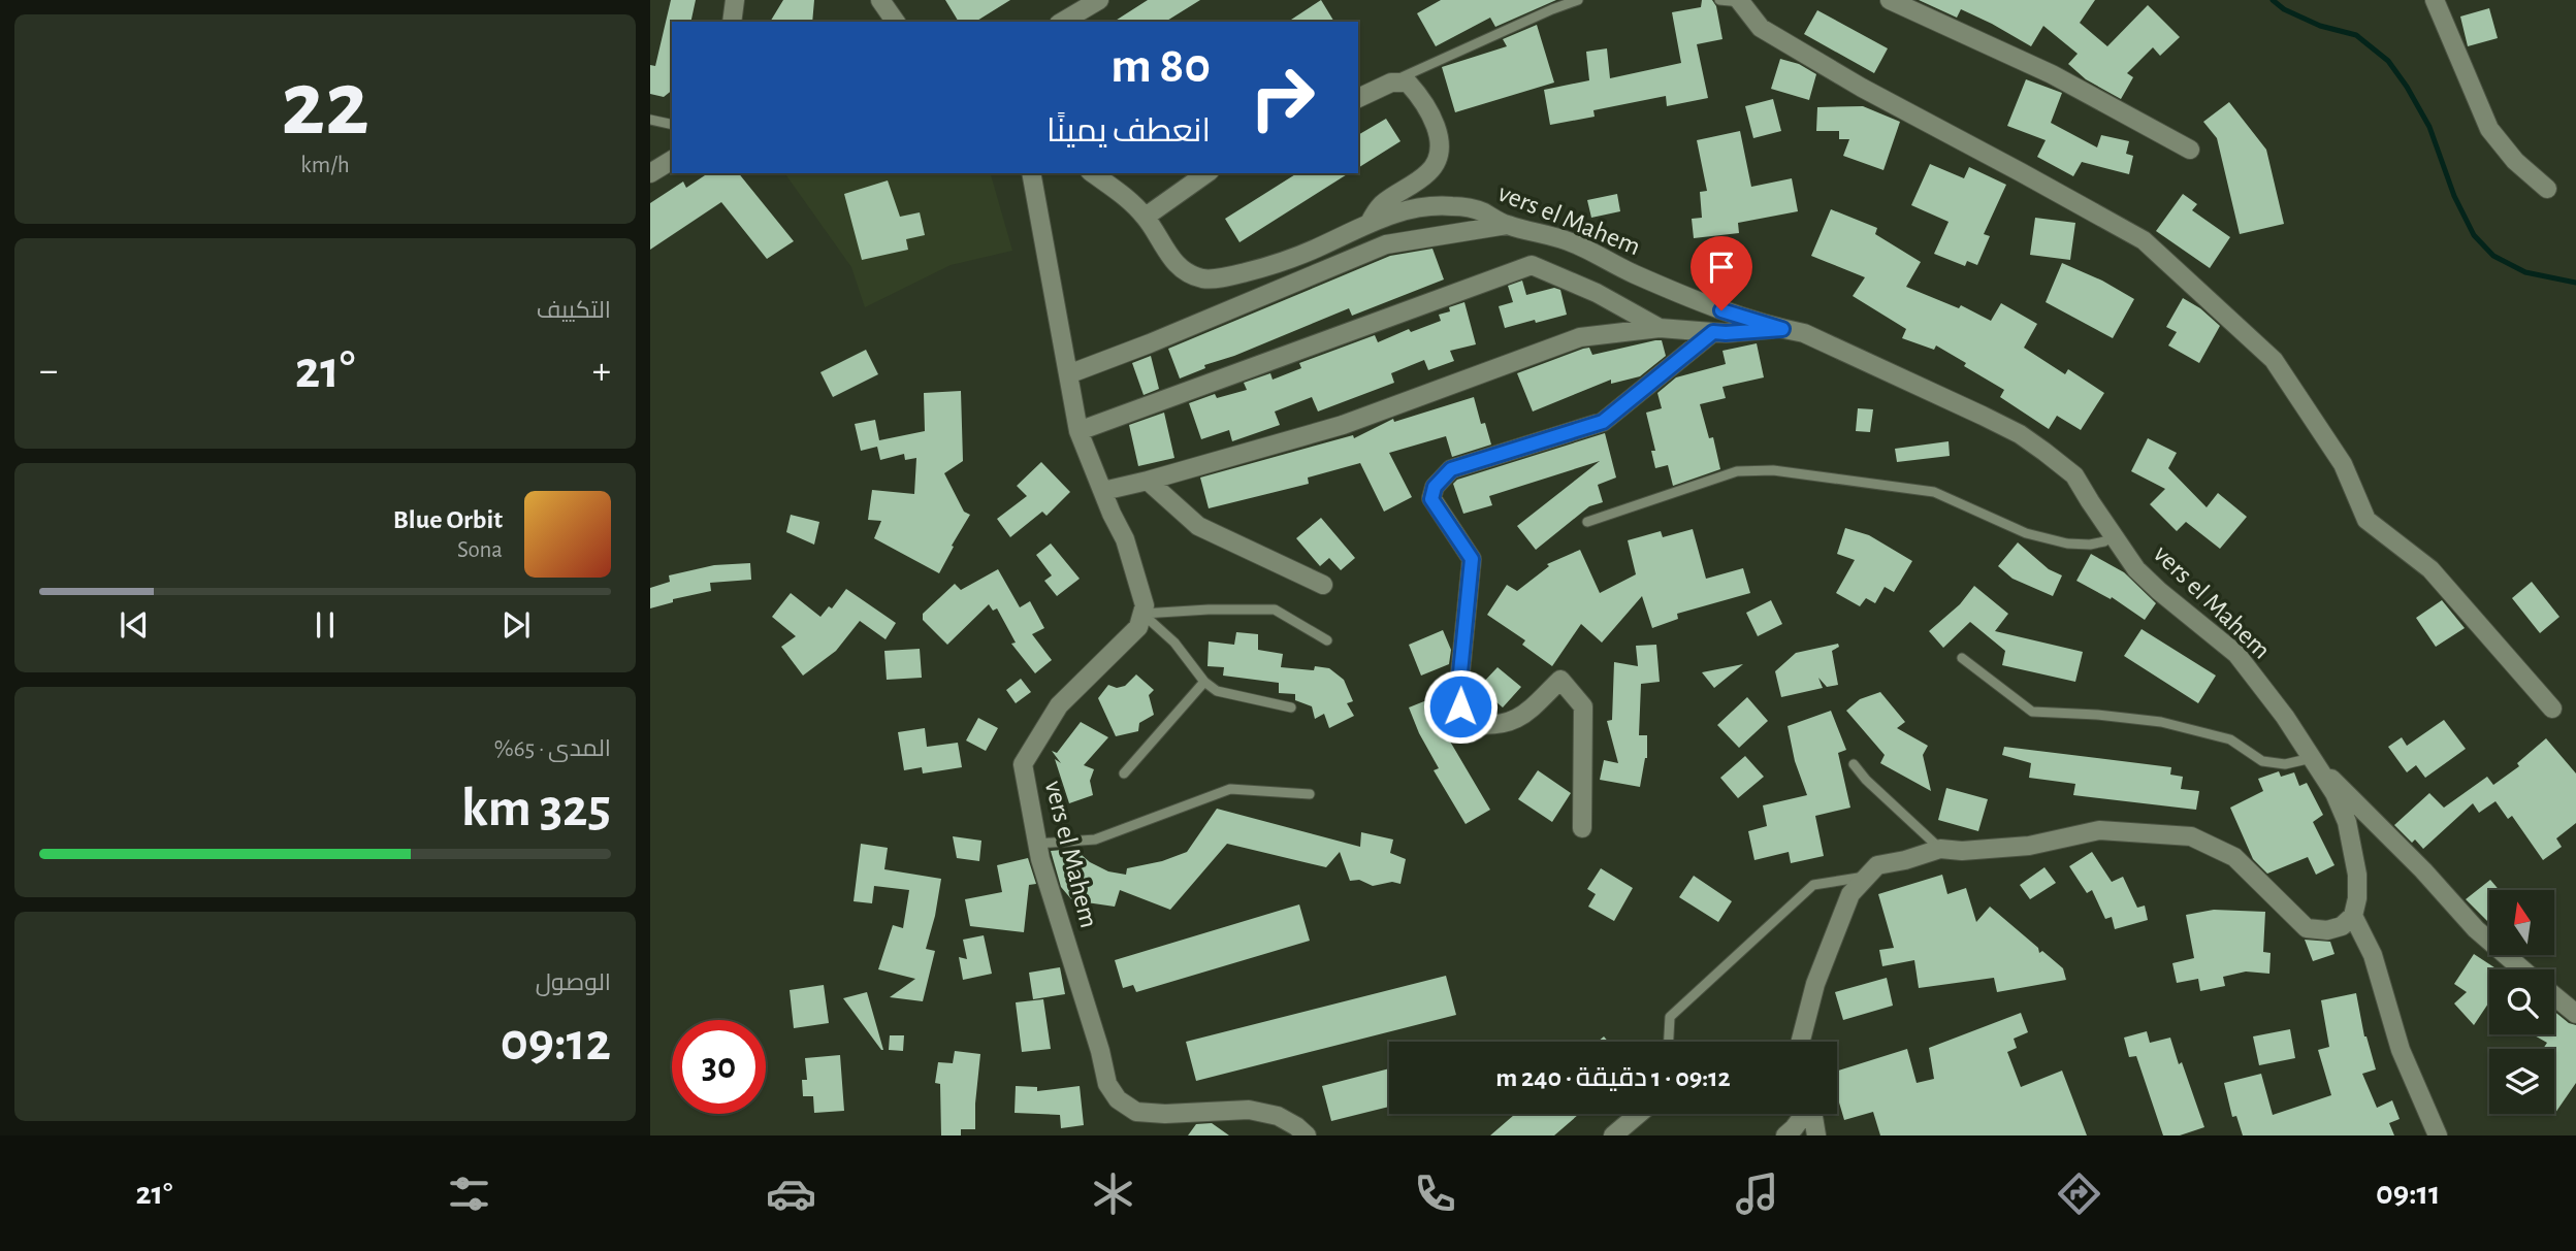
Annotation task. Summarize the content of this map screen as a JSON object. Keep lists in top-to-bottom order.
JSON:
{
  "streets": {
    "street": ["vers el Mahem"]
  },
  "north": "top",
  "page": {
    "tile": [
      ["22", "km/h"],
      "التكييف",
      ["المدى · 65%", "325 km"],
      ["الوصول", "09:12"]
    ],
    "turn": ["80 m", "انعطف يمينًا"],
    "heat": ["−", "21°", "+"],
    "song": ["Blue Orbit", "Sona"],
    "limit": "30",
    "trip": "09:12 · 1 دقيقة · 240 m",
    "tabs": ["09:11", "21°"]
  }
}
